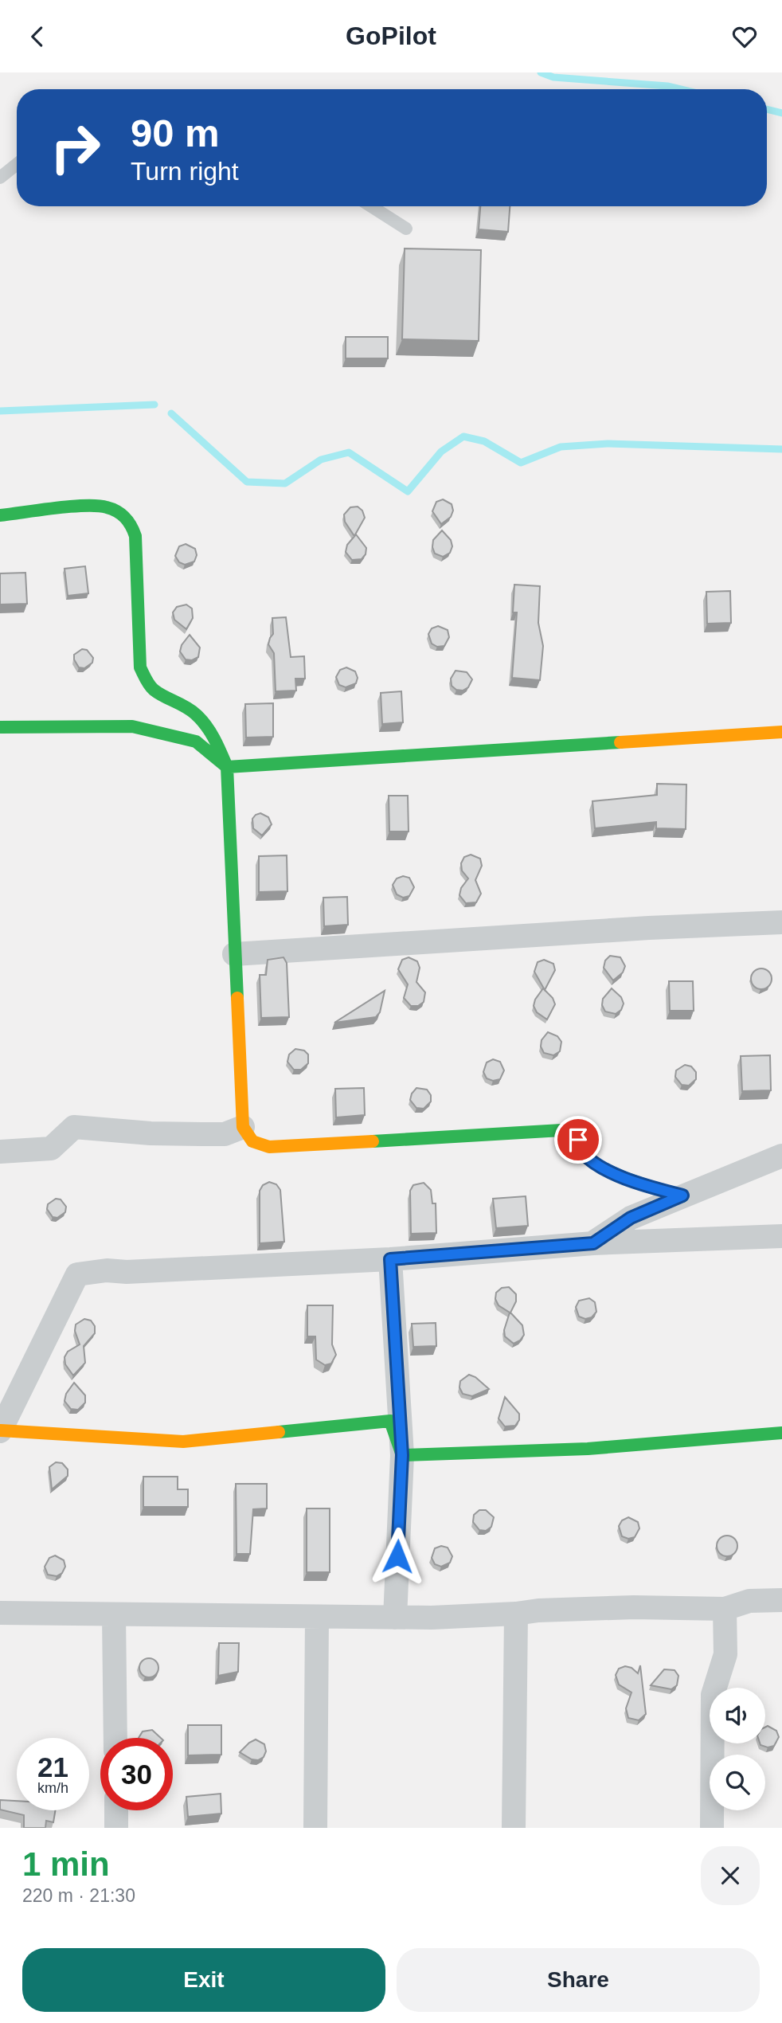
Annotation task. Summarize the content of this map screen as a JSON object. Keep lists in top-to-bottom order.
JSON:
{
  "page": {
    "header": "GoPilot",
    "turn": ["90 m", "Turn right"],
    "speed": "21 km/h",
    "limit": "30",
    "heading": ["1 min", "220 m · 21:30"],
    "buttons": ["Exit", "Share"]
  }
}
